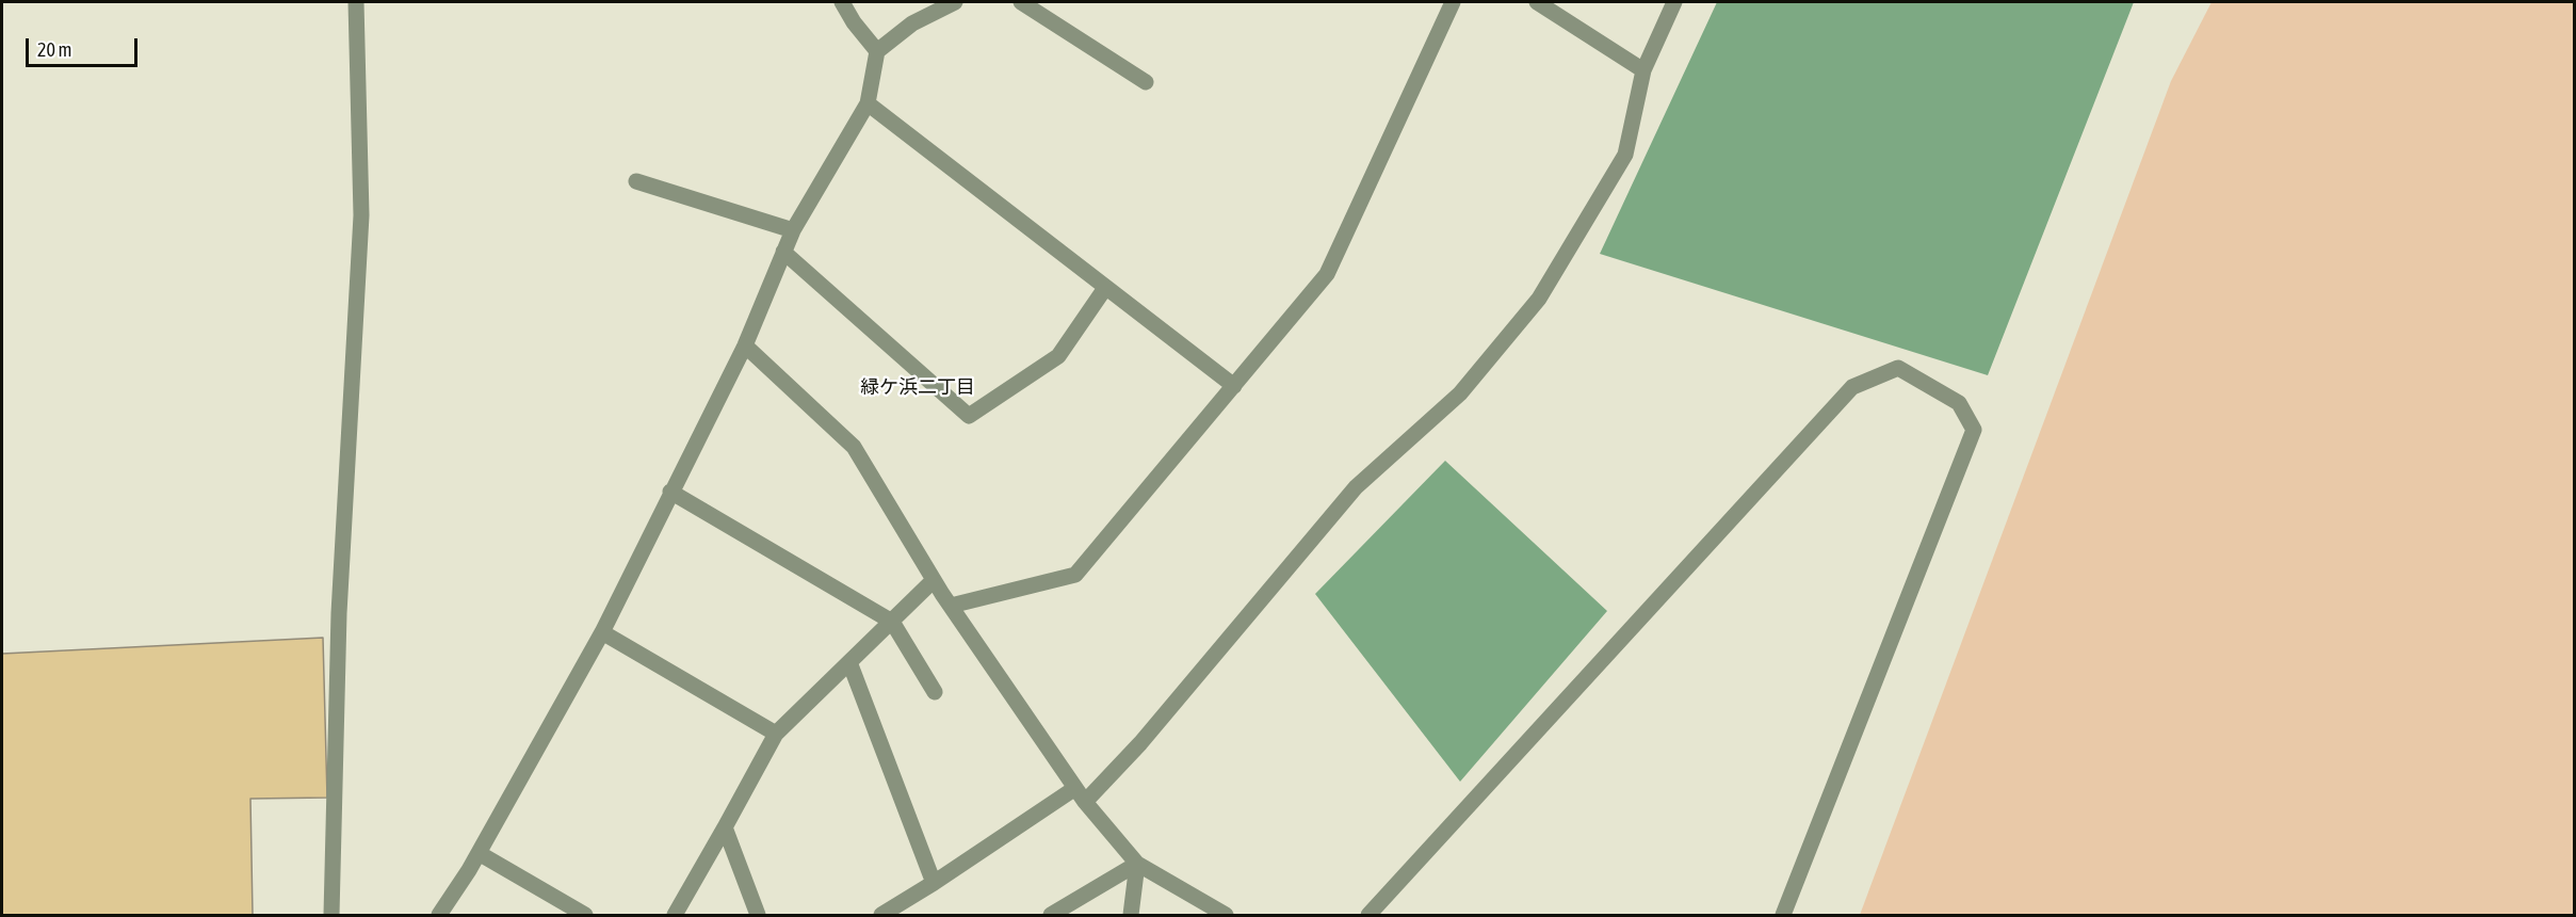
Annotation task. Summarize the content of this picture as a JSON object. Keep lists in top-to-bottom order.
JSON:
{
  "districts": ["緑ケ浜二丁目"],
  "scale_bar": "20 m"
}
